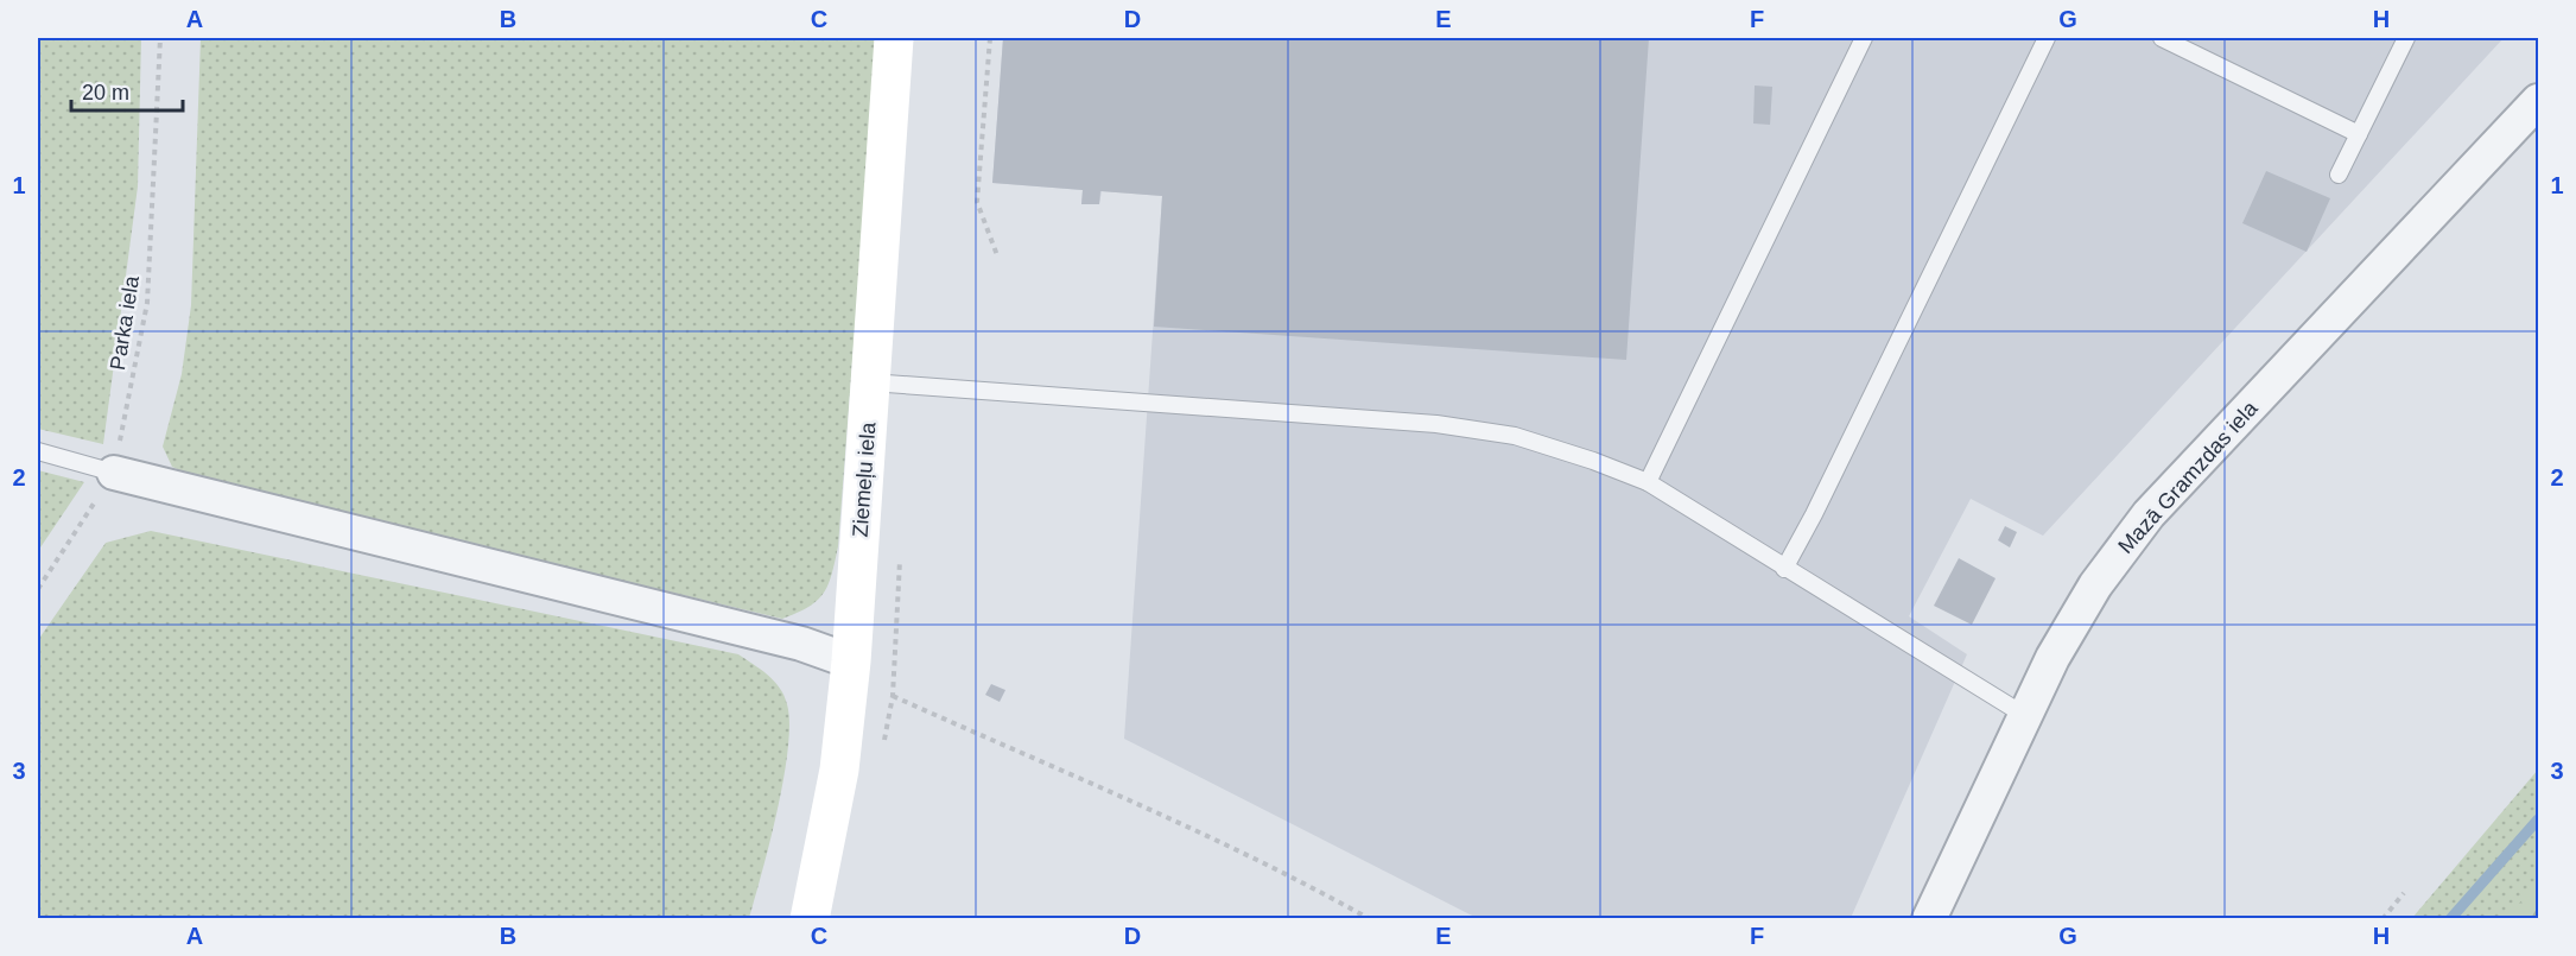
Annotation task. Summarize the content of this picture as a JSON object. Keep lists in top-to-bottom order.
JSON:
{
  "streets": {
    "street": ["Mazā Gramzdas iela", "Ziemeļu iela"],
    "path": ["Parka iela"]
  },
  "scale_bar": "20 m",
  "grid": {
    "columns": [
      "A",
      "B",
      "C",
      "D",
      "E",
      "F",
      "G",
      "H"
    ],
    "rows": ["1", "2", "3"]
  }
}
